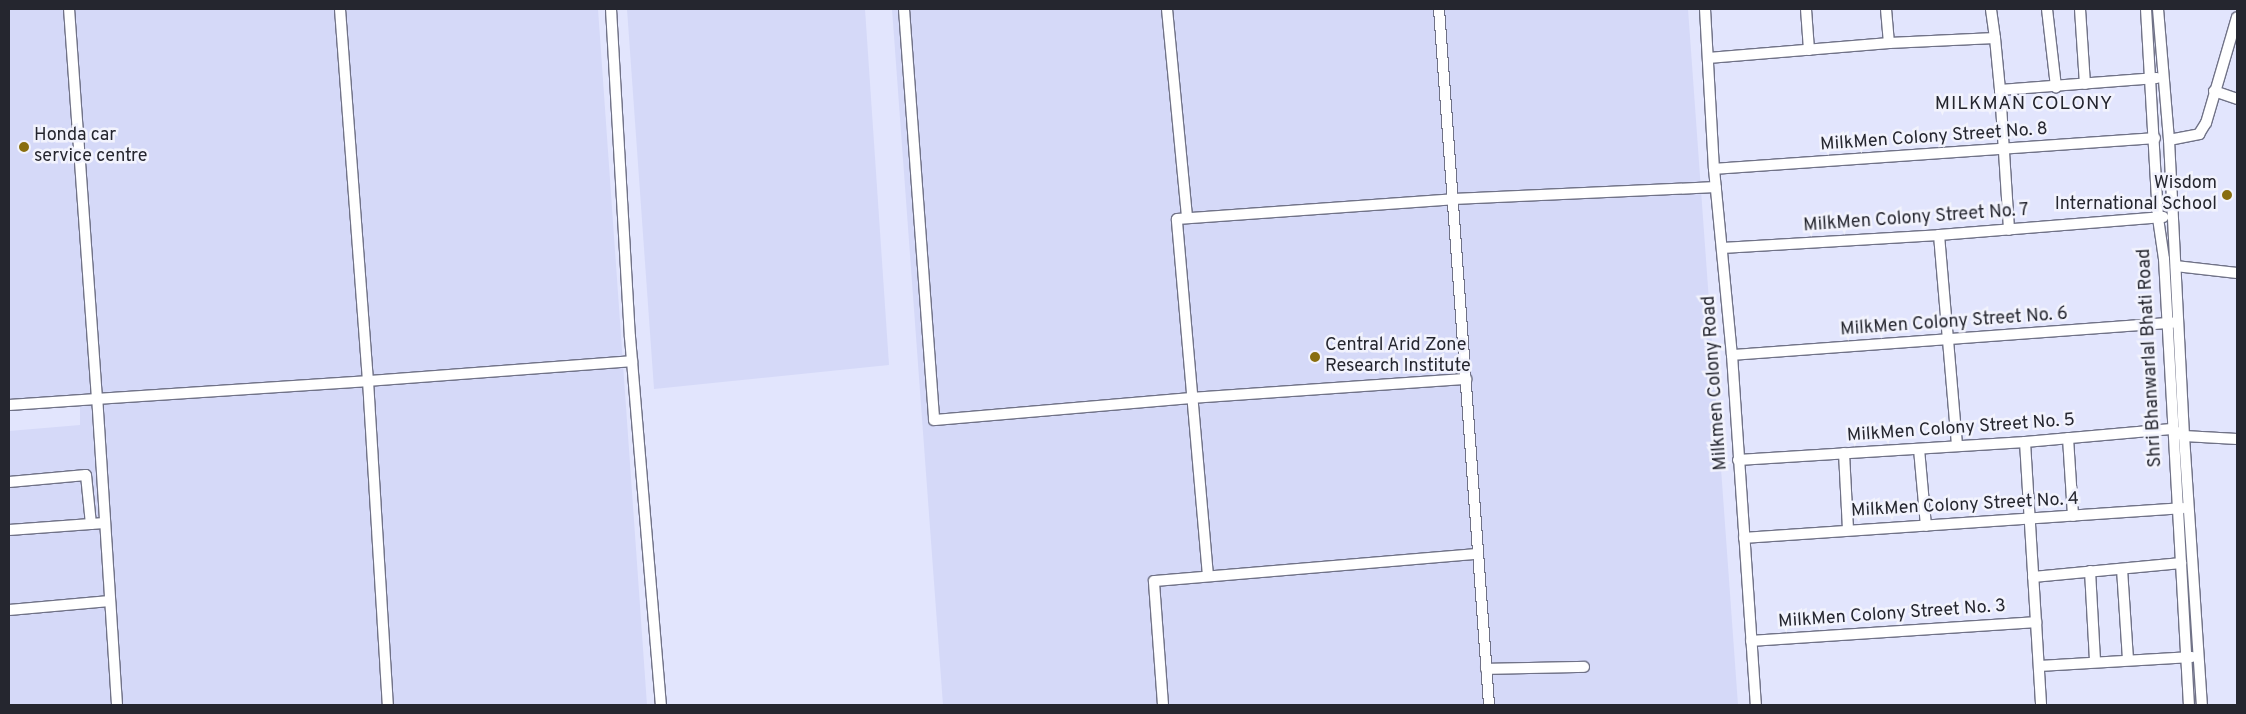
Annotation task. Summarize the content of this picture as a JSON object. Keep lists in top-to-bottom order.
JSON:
{
  "streets": {
    "street": [
      "MilkMen Colony Street No. 8",
      "MilkMen Colony Street No. 7",
      "MilkMen Colony Street No. 6",
      "Shri Bhanwarlal Bhati Road",
      "Milkmen Colony Road",
      "MilkMen Colony Street No. 5",
      "MilkMen Colony Street No. 4",
      "MilkMen Colony Street No. 3"
    ]
  },
  "crossings": [
    ["MilkMen Colony Street No. 8", "Shri Bhanwarlal Bhati Road"],
    ["MilkMen Colony Street No. 8", "Milkmen Colony Road"],
    ["MilkMen Colony Street No. 7", "Shri Bhanwarlal Bhati Road"],
    ["MilkMen Colony Street No. 7", "Milkmen Colony Road"],
    ["MilkMen Colony Street No. 6", "Shri Bhanwarlal Bhati Road"],
    ["MilkMen Colony Street No. 6", "Milkmen Colony Road"],
    ["Shri Bhanwarlal Bhati Road", "MilkMen Colony Street No. 5"],
    ["Shri Bhanwarlal Bhati Road", "MilkMen Colony Street No. 4"],
    ["Milkmen Colony Road", "MilkMen Colony Street No. 5"],
    ["Milkmen Colony Road", "MilkMen Colony Street No. 4"],
    ["Milkmen Colony Road", "MilkMen Colony Street No. 3"]
  ],
  "districts": ["MILKMAN COLONY"],
  "places": ["Honda car service centre", "Wisdom International School", "Central Arid Zone Research Institute"]
}
